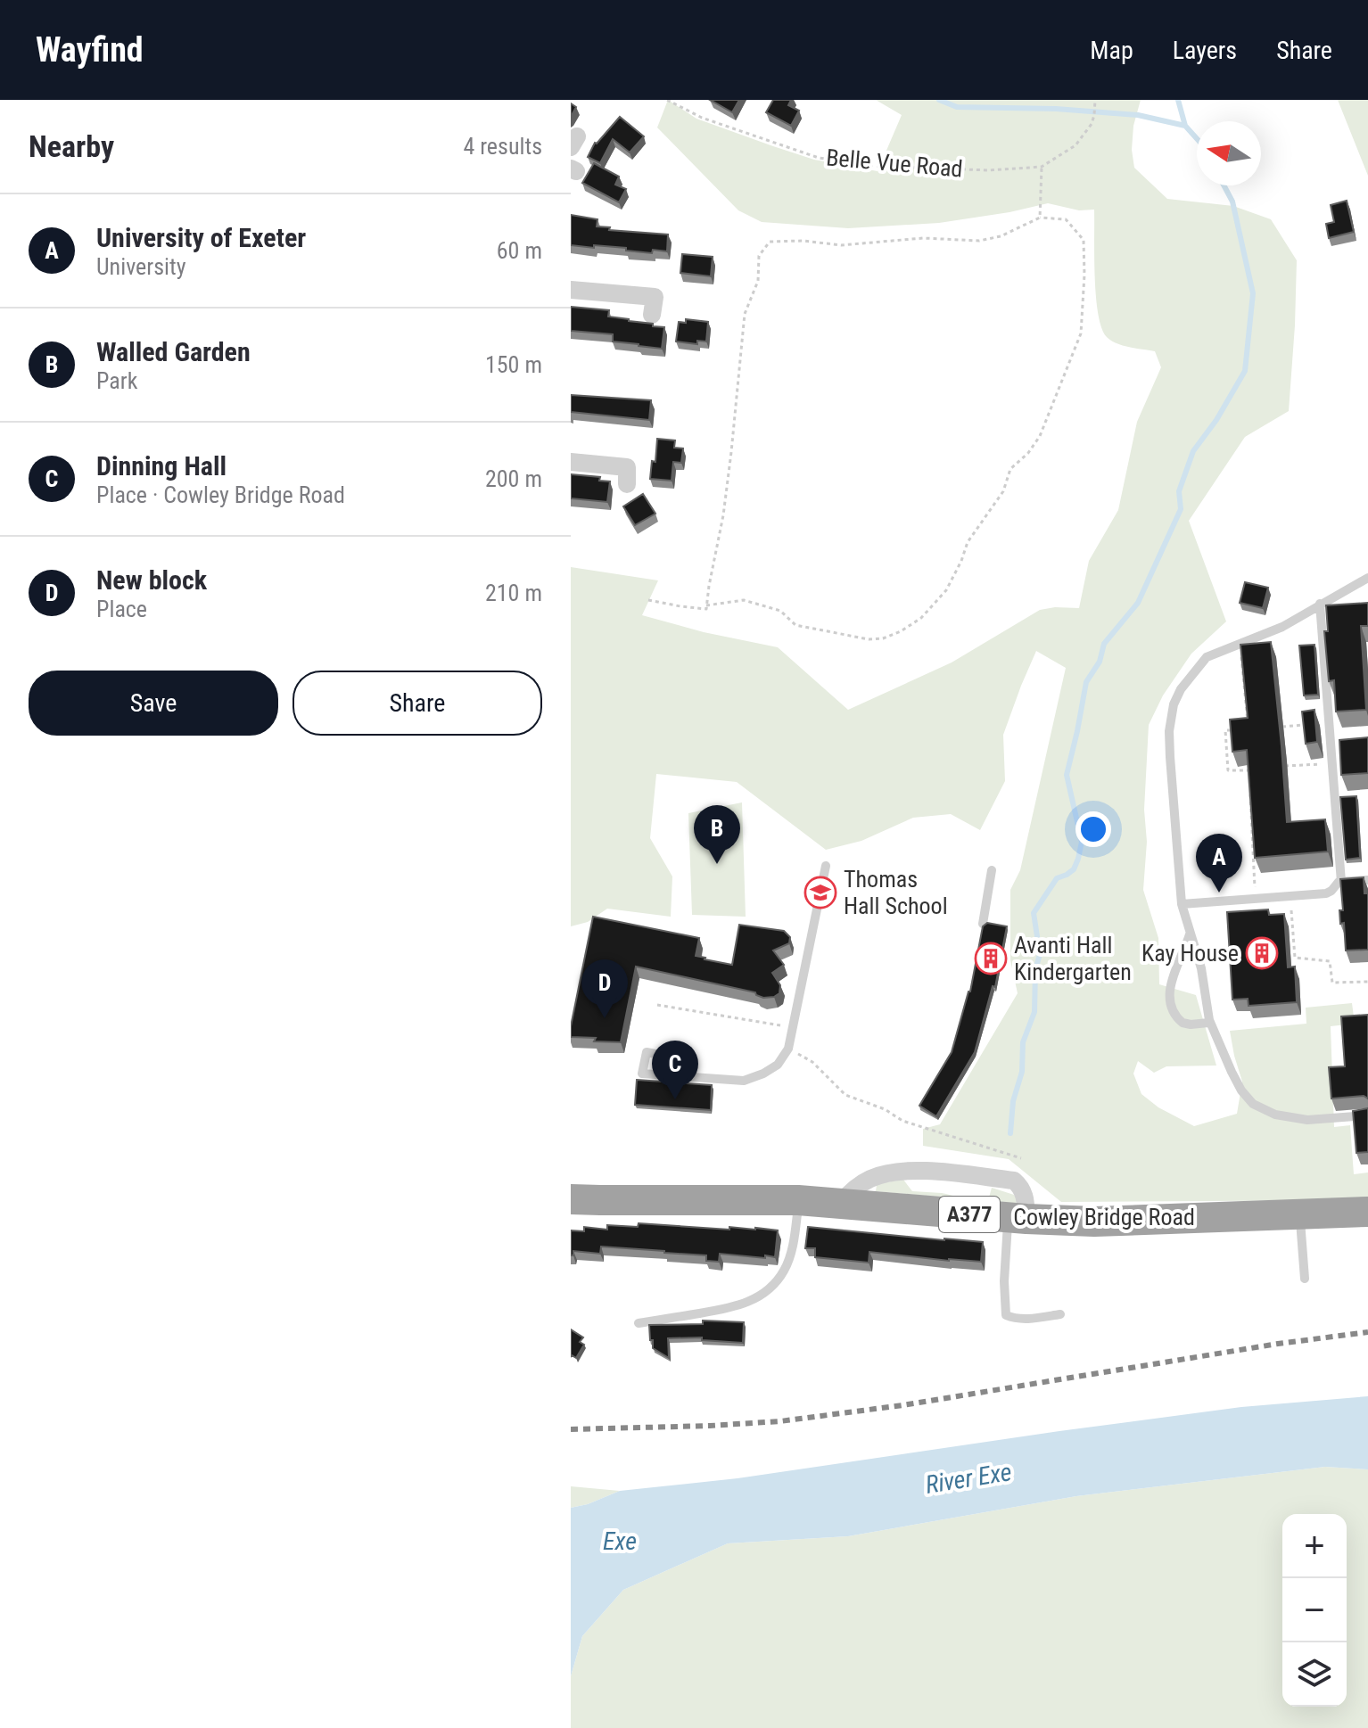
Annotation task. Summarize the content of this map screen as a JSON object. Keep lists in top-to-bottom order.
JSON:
{
  "streets": {
    "highway": ["A377", "Cowley Bridge Road"],
    "path": ["Belle Vue Road"]
  },
  "water": ["River Exe", "Exe"],
  "places": {
    "school or university": ["Thomas Hall School"],
    "building": ["Kay House", "Avanti Hall Kindergarten"]
  },
  "north": "left",
  "page": {
    "header": "Wayfind",
    "nav": ["Map", "Layers", "Share"],
    "heading": ["Nearby", "4 results"],
    "list": [
      {
        "mark": "A",
        "name": "University of Exeter",
        "note": "University",
        "value": "60 m"
      },
      {
        "mark": "B",
        "name": "Walled Garden",
        "note": "Park",
        "value": "150 m"
      },
      {
        "mark": "C",
        "name": "Dinning Hall",
        "note": "Place · Cowley Bridge Road",
        "value": "200 m"
      },
      {
        "mark": "D",
        "name": "New block",
        "note": "Place",
        "value": "210 m"
      }
    ],
    "buttons": ["Save", "Share"],
    "pins": [
      "B",
      "A",
      "D",
      "C"
    ],
    "map_buttons": ["+", "−"]
  }
}
